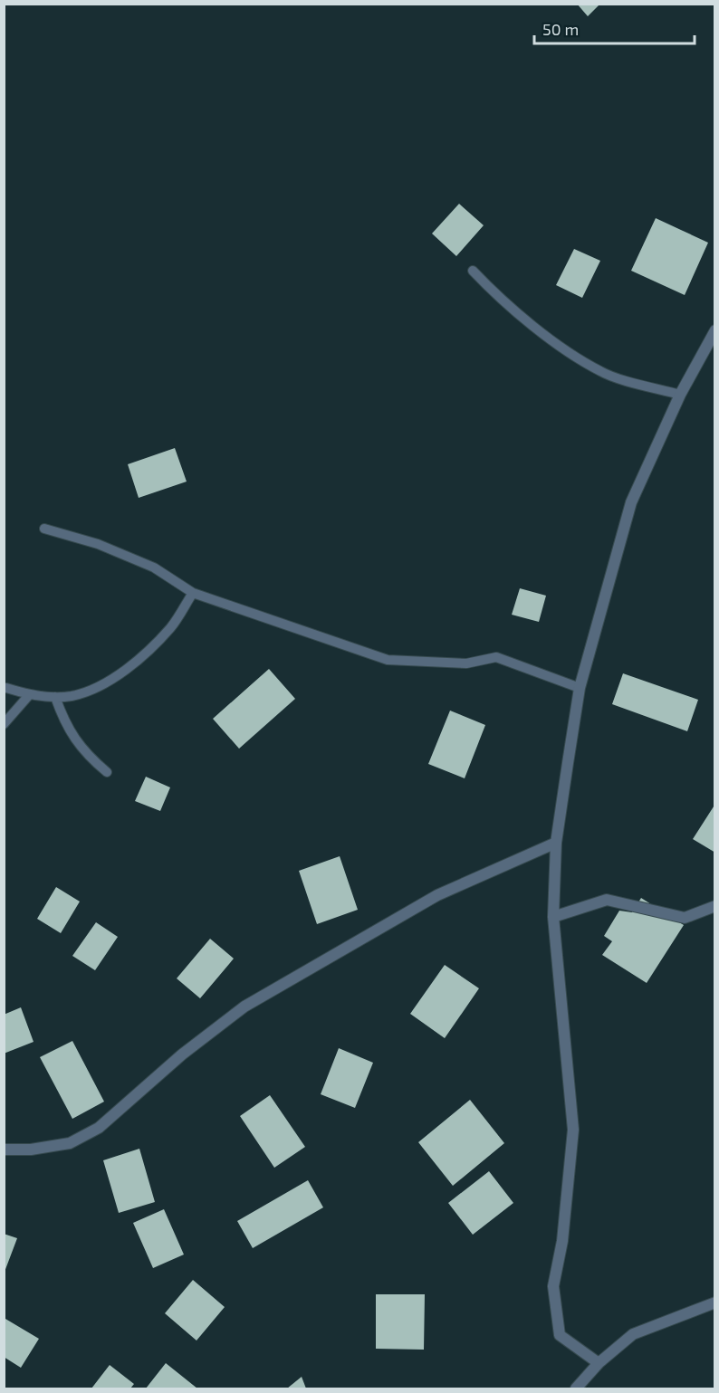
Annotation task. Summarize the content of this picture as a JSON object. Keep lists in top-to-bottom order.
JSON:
{
  "scale_bar": "50 m"
}
